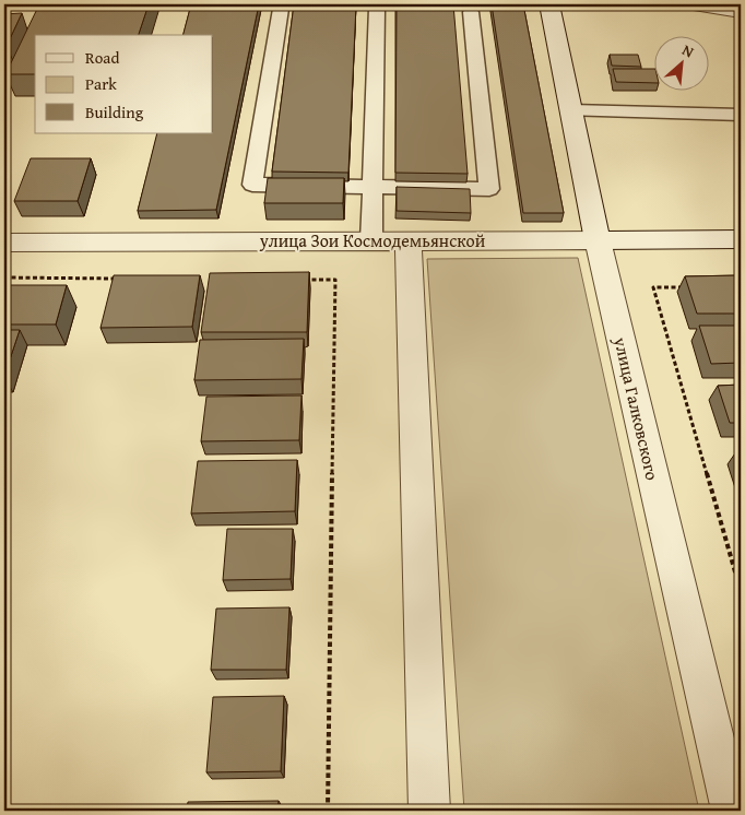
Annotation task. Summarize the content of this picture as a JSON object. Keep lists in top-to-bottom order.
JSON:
{
  "streets": {
    "street": ["улица Зои Космодемьянской", "улица Галковского"]
  },
  "crossings": [
    ["улица Зои Космодемьянской", "улица Галковского"]
  ],
  "legend": ["Road", "Park", "Building"],
  "north": "top right"
}
